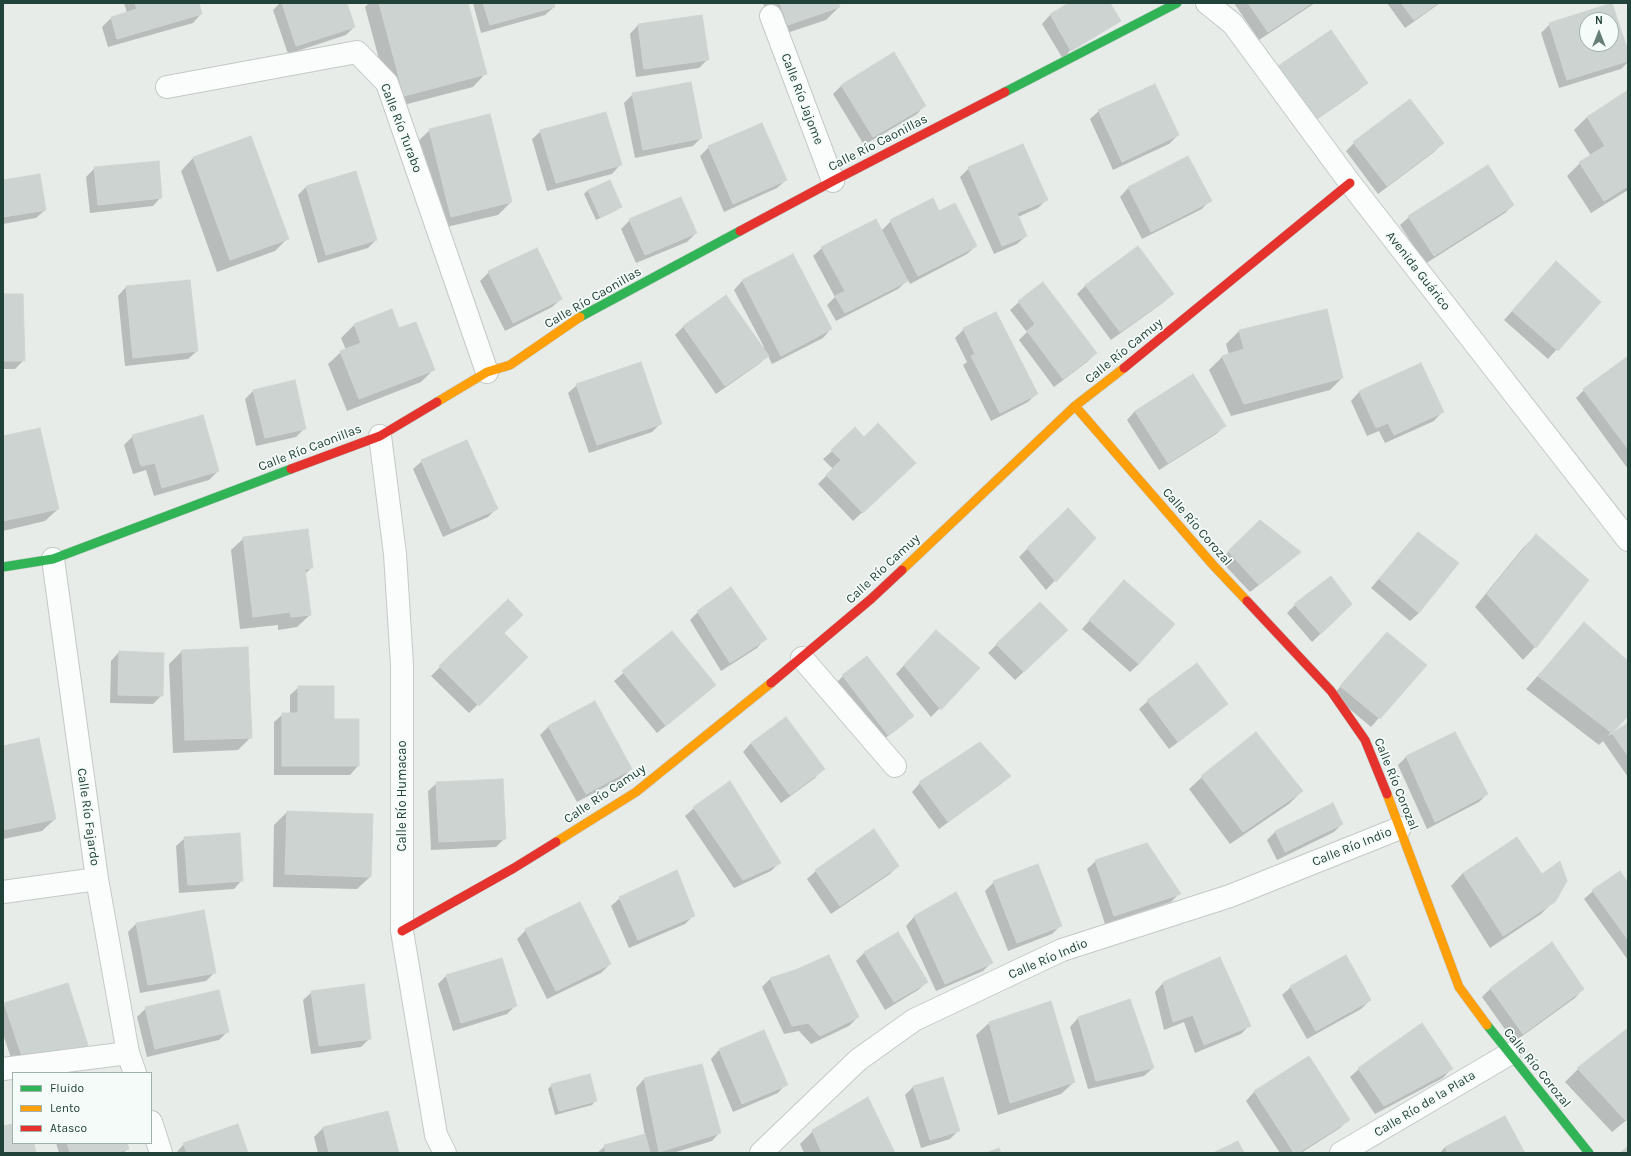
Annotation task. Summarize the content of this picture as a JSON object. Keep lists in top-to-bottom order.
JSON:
{
  "streets": {
    "street": [
      "Calle Río Jajome",
      "Calle Río Turabo",
      "Calle Río Caonillas",
      "Avenida Guárico",
      "Calle Río Camuy",
      "Calle Río Corozal",
      "Calle Río Humacao",
      "Calle Río Fajardo",
      "Calle Río Indio",
      "Calle Río de la Plata"
    ]
  },
  "crossings": [
    ["Calle Río Jajome", "Calle Río Caonillas"],
    ["Calle Río Turabo", "Calle Río Caonillas"],
    ["Calle Río Caonillas", "Calle Río Humacao"],
    ["Calle Río Caonillas", "Calle Río Fajardo"],
    ["Avenida Guárico", "Calle Río Camuy"],
    ["Calle Río Camuy", "Calle Río Corozal"],
    ["Calle Río Camuy", "Calle Río Humacao"],
    ["Calle Río Corozal", "Calle Río Indio"],
    ["Calle Río Corozal", "Calle Río de la Plata"]
  ],
  "legend": ["Fluido", "Lento", "Atasco"],
  "north": "top"
}
